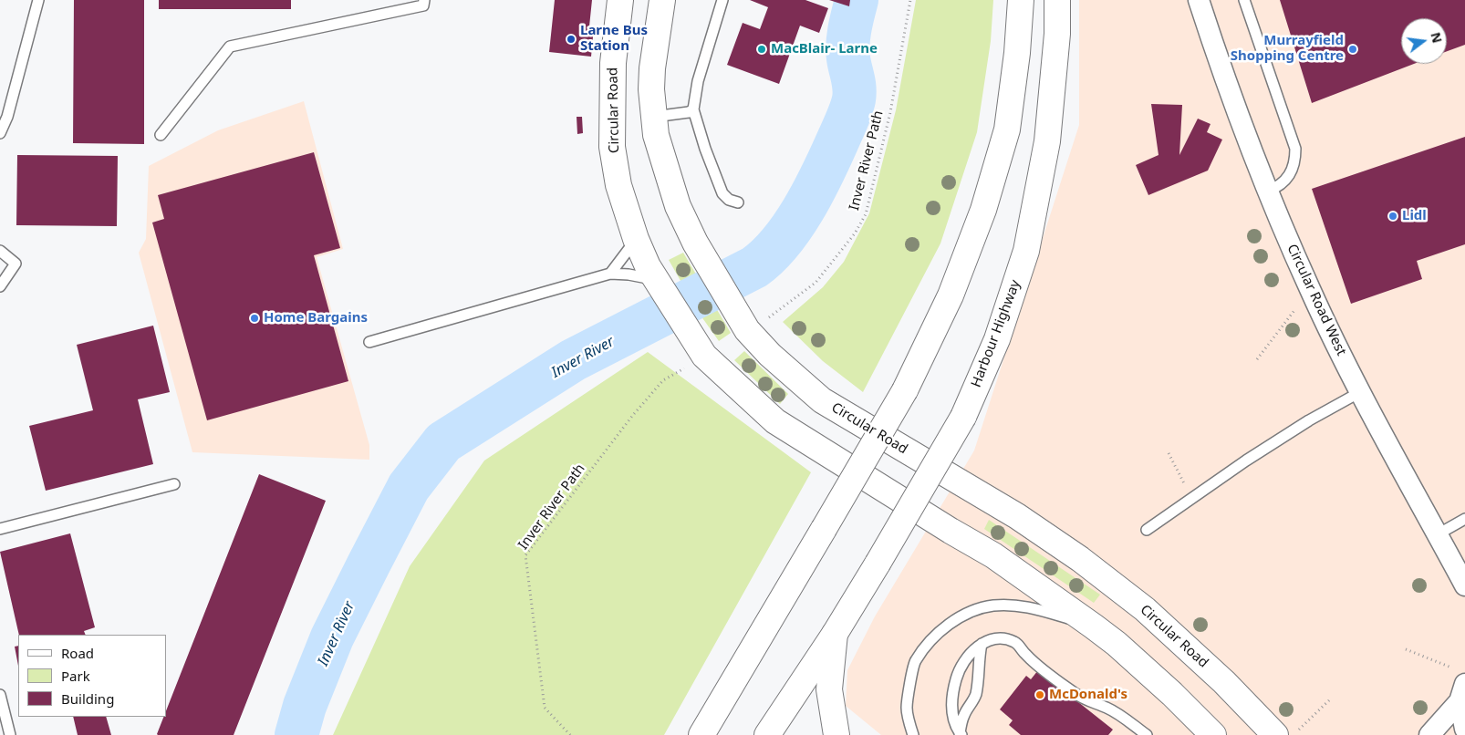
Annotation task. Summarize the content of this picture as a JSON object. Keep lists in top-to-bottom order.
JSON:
{
  "streets": {
    "main road": ["Circular Road", "Harbour Highway"],
    "street": ["Circular Road West"],
    "path": ["Inver River Path"]
  },
  "crossings": [
    ["Circular Road", "Inver River Path"]
  ],
  "water": ["Inver River"],
  "places": [
    "Larne Bus Station",
    "MacBlair- Larne",
    "Murrayfield Shopping Centre",
    "Lidl",
    "Home Bargains",
    "McDonald's"
  ],
  "legend": ["Road", "Park", "Building"],
  "north": "right"
}
